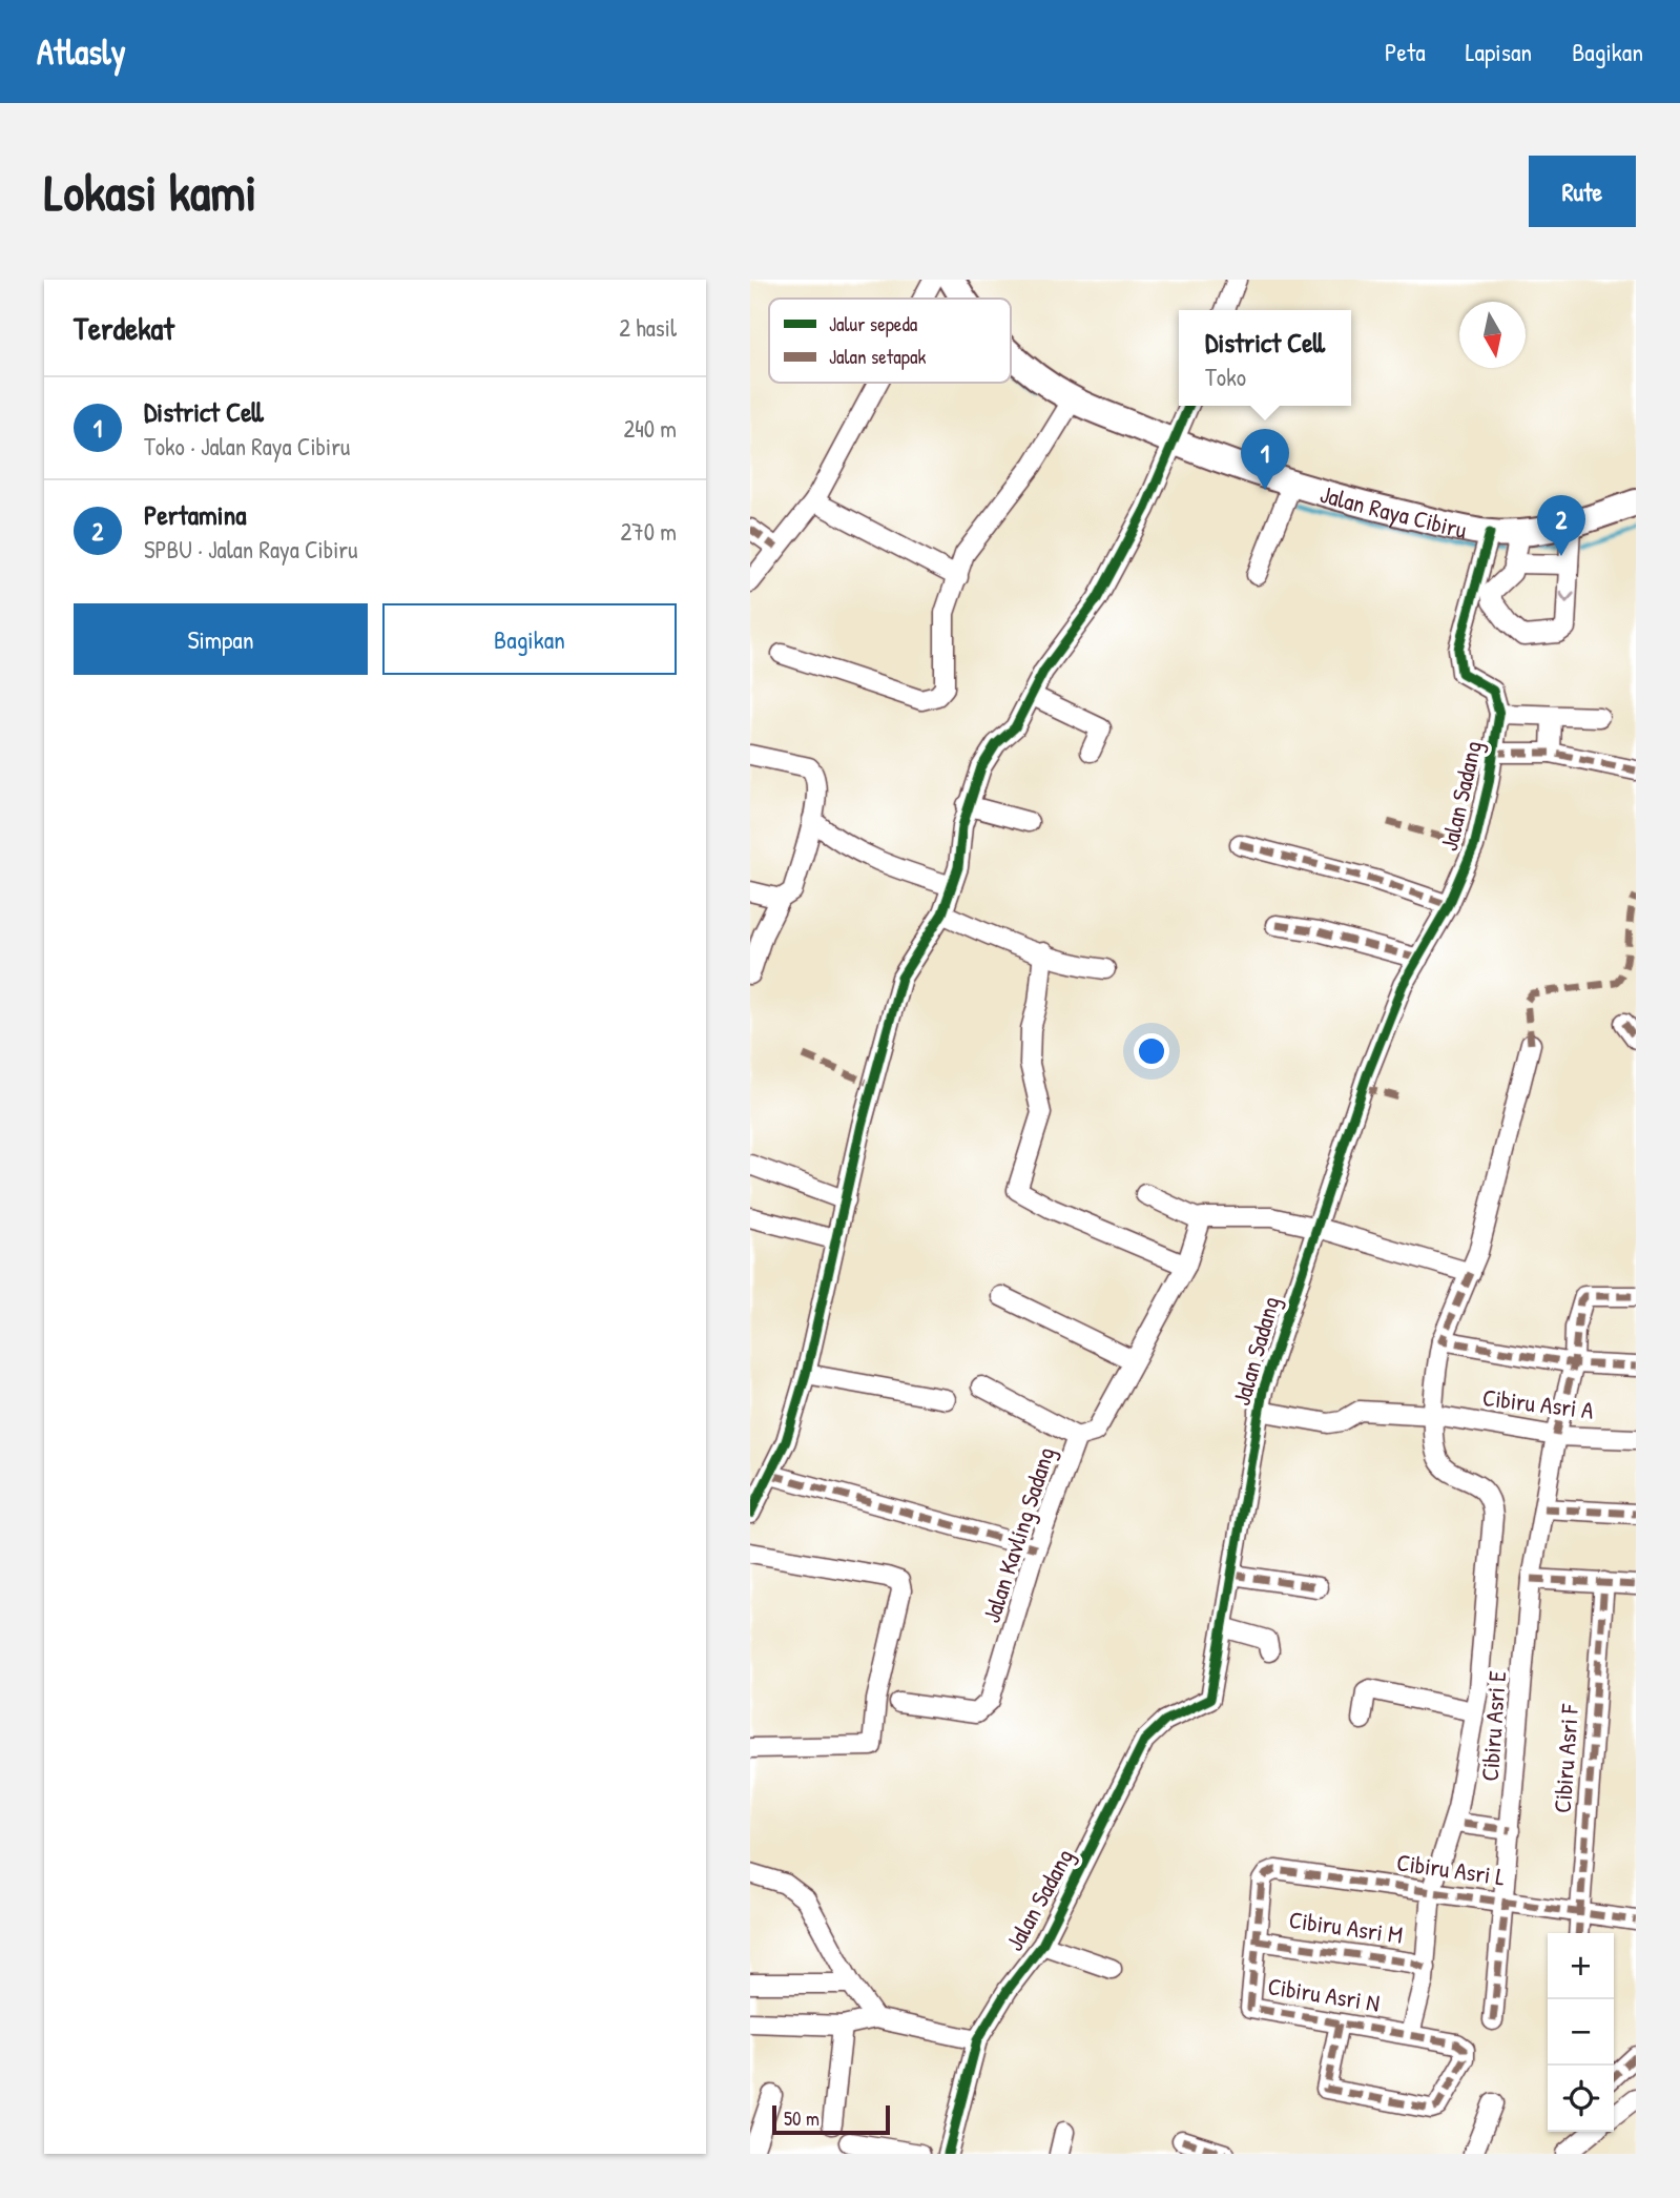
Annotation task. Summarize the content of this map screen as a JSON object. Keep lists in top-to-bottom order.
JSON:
{
  "streets": {
    "highway": ["Jalan Raya Cibiru"],
    "street": [
      "Jalan Sadang",
      "Cibiru Asri A",
      "Jalan Kavling Sadang",
      "Cibiru Asri E",
      "Cibiru Asri F",
      "Cibiru Asri L",
      "Cibiru Asri M",
      "Cibiru Asri N"
    ]
  },
  "crossings": [
    ["Jalan Raya Cibiru", "Jalan Sadang"],
    ["Jalan Sadang", "Cibiru Asri A"],
    ["Cibiru Asri A", "Cibiru Asri E"],
    ["Cibiru Asri E", "Cibiru Asri L"],
    ["Cibiru Asri F", "Cibiru Asri L"],
    ["Cibiru Asri L", "Cibiru Asri N"],
    ["Cibiru Asri M", "Cibiru Asri N"]
  ],
  "legend": ["Jalur sepeda", "Jalan setapak"],
  "scale_bar": "50 m",
  "north": "bottom",
  "page": {
    "header": "Atlasly",
    "nav": ["Peta", "Lapisan", "Bagikan"],
    "buttons": [
      "Rute",
      ["Simpan", "Bagikan"]
    ],
    "title": "Lokasi kami",
    "heading": ["Terdekat", "2 hasil"],
    "popup": ["District Cell", "Toko"],
    "list": [
      {
        "mark": "1",
        "name": "District Cell",
        "note": "Toko · Jalan Raya Cibiru",
        "value": "240 m"
      },
      {
        "mark": "2",
        "name": "Pertamina",
        "note": "SPBU · Jalan Raya Cibiru",
        "value": "270 m"
      }
    ],
    "pins": ["1", "2"],
    "map_buttons": ["+", "−"],
    "scale": "50 m"
  }
}
